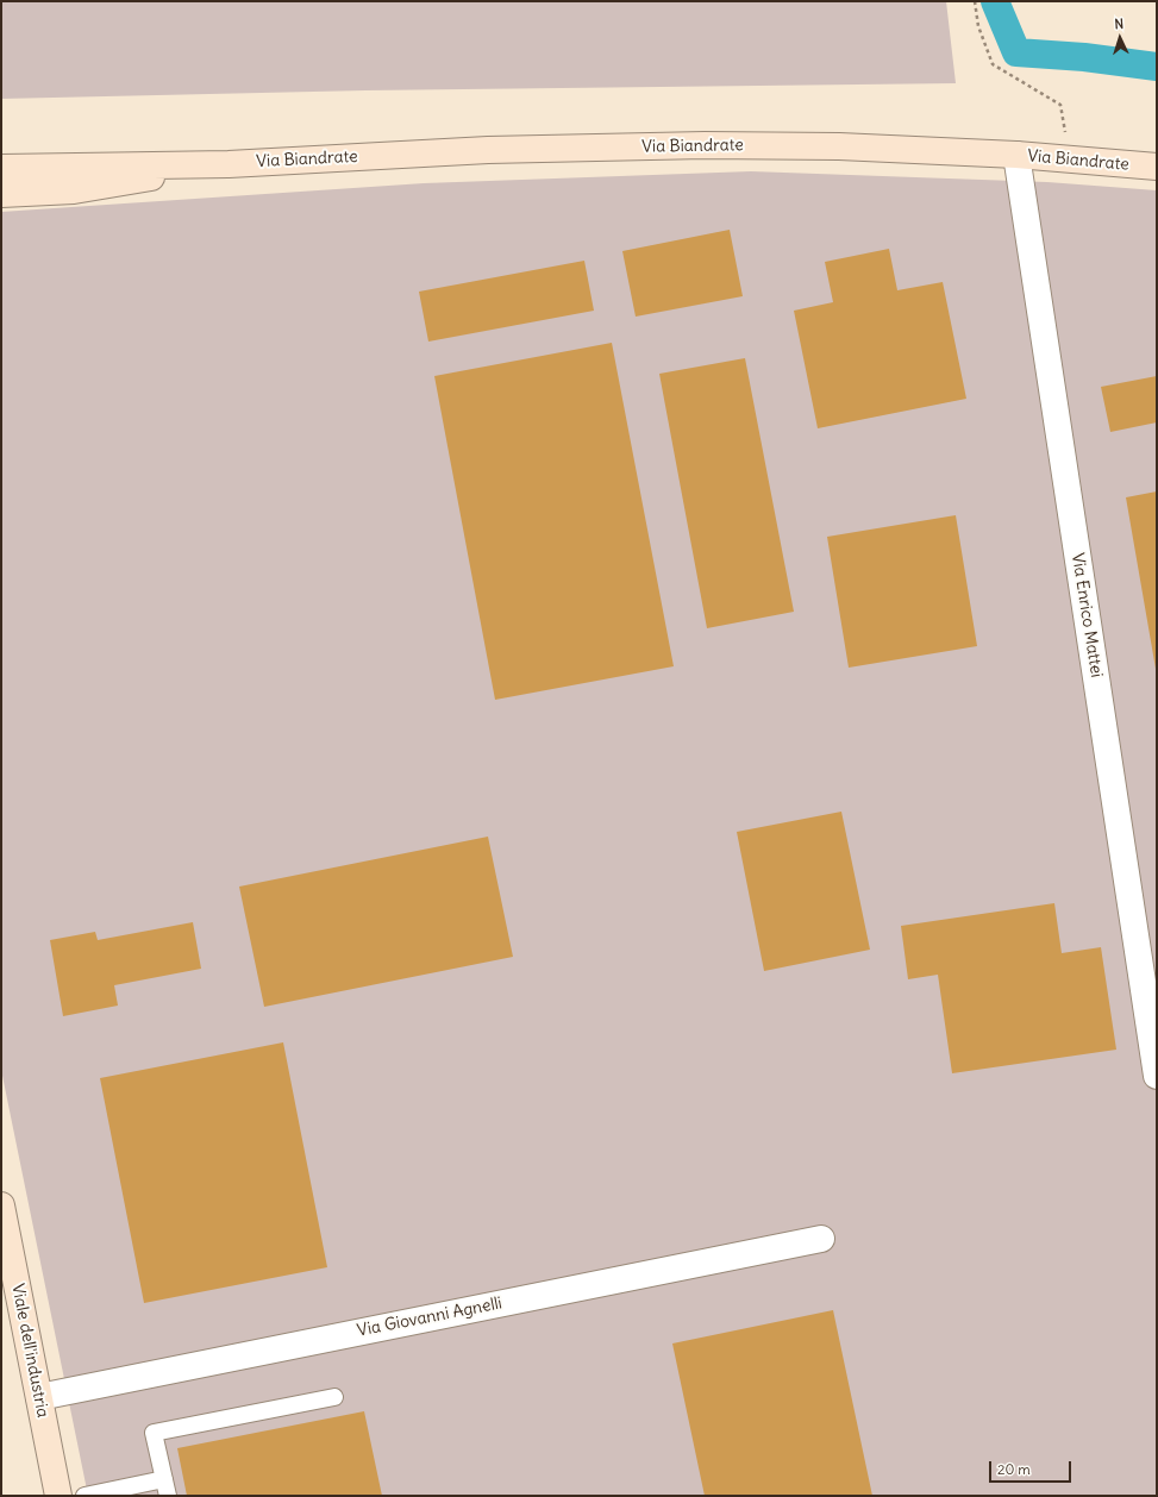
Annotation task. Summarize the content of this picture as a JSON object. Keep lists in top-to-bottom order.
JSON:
{
  "streets": {
    "main road": ["Via Biandrate", "Viale dell'industria"],
    "street": ["Via Enrico Mattei", "Via Giovanni Agnelli"]
  },
  "crossings": [
    ["Via Biandrate", "Via Enrico Mattei"],
    ["Via Giovanni Agnelli", "Viale dell'industria"]
  ],
  "scale_bar": "20 m",
  "north": "top"
}
